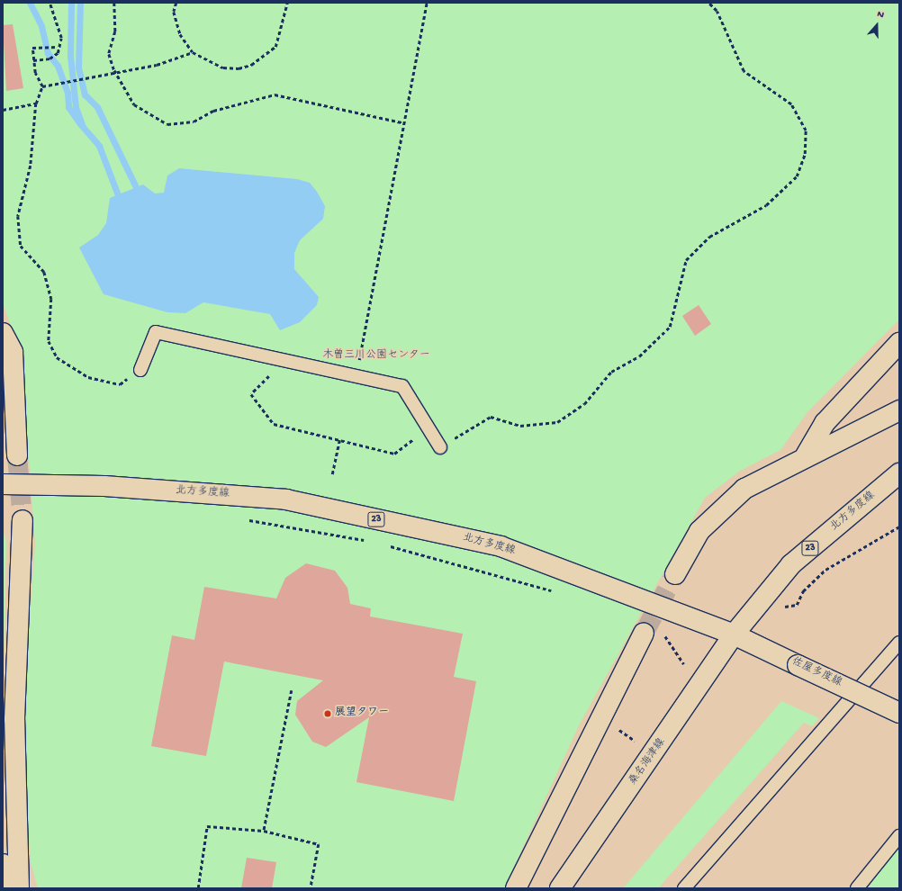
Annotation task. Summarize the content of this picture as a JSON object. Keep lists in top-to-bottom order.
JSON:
{
  "streets": {
    "main road": [
      "北方多度線",
      "23",
      "佐屋多度線",
      "桑名海津線"
    ]
  },
  "crossings": [
    ["北方多度線", "佐屋多度線"],
    ["北方多度線", "桑名海津線"],
    ["佐屋多度線", "桑名海津線"]
  ],
  "parks": ["木曽三川公園センター"],
  "places": ["展望タワー"],
  "north": "top"
}
